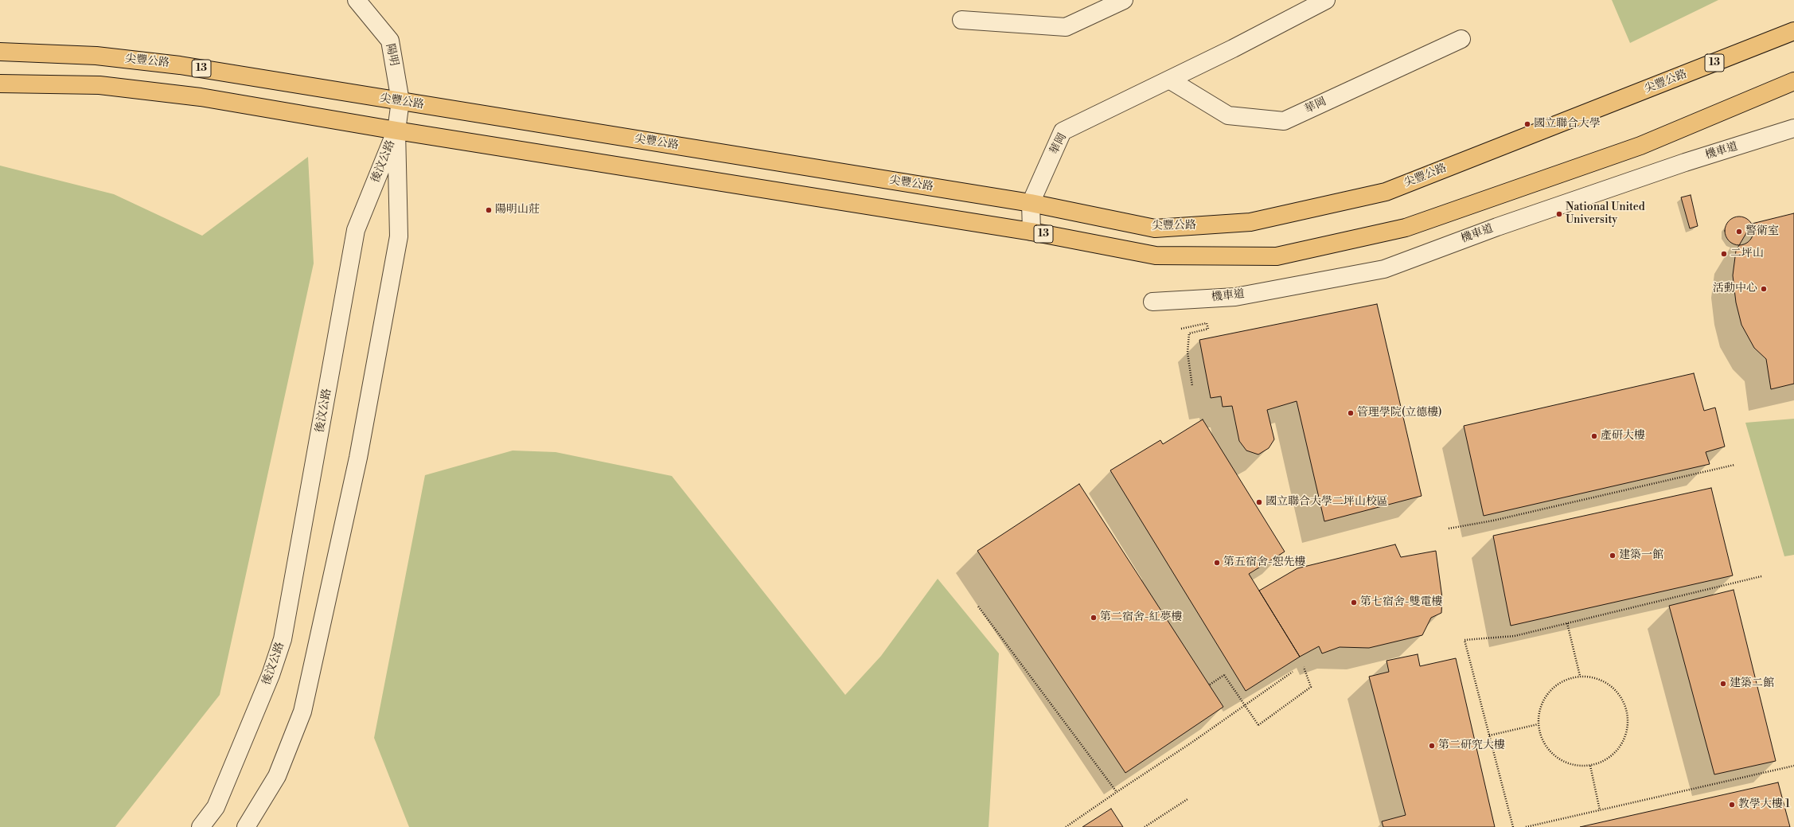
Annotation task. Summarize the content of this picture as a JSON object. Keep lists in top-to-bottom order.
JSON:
{
  "streets": {
    "main road": ["尖豐公路", "13"],
    "street": [
      "陽明",
      "華岡",
      "機車道",
      "後汶公路"
    ]
  },
  "crossings": [
    ["陽明", "尖豐公路"],
    ["陽明", "13"],
    ["陽明", "後汶公路"],
    ["尖豐公路", "華岡"],
    ["13", "華岡"],
    ["13", "後汶公路"]
  ],
  "places": [
    "國立聯合大學",
    "陽明山莊",
    "National United University",
    "警衛室",
    "二坪山",
    "活動中心",
    "管理學院(立德樓)",
    "產研大樓",
    "國立聯合大學二坪山校區",
    "建築一館",
    "第五宿舍-恕先樓",
    "第七宿舍-雙電樓",
    "第二宿舍-紅夢樓",
    "建築二館",
    "第二研究大樓",
    "教學大樓 1"
  ]
}
